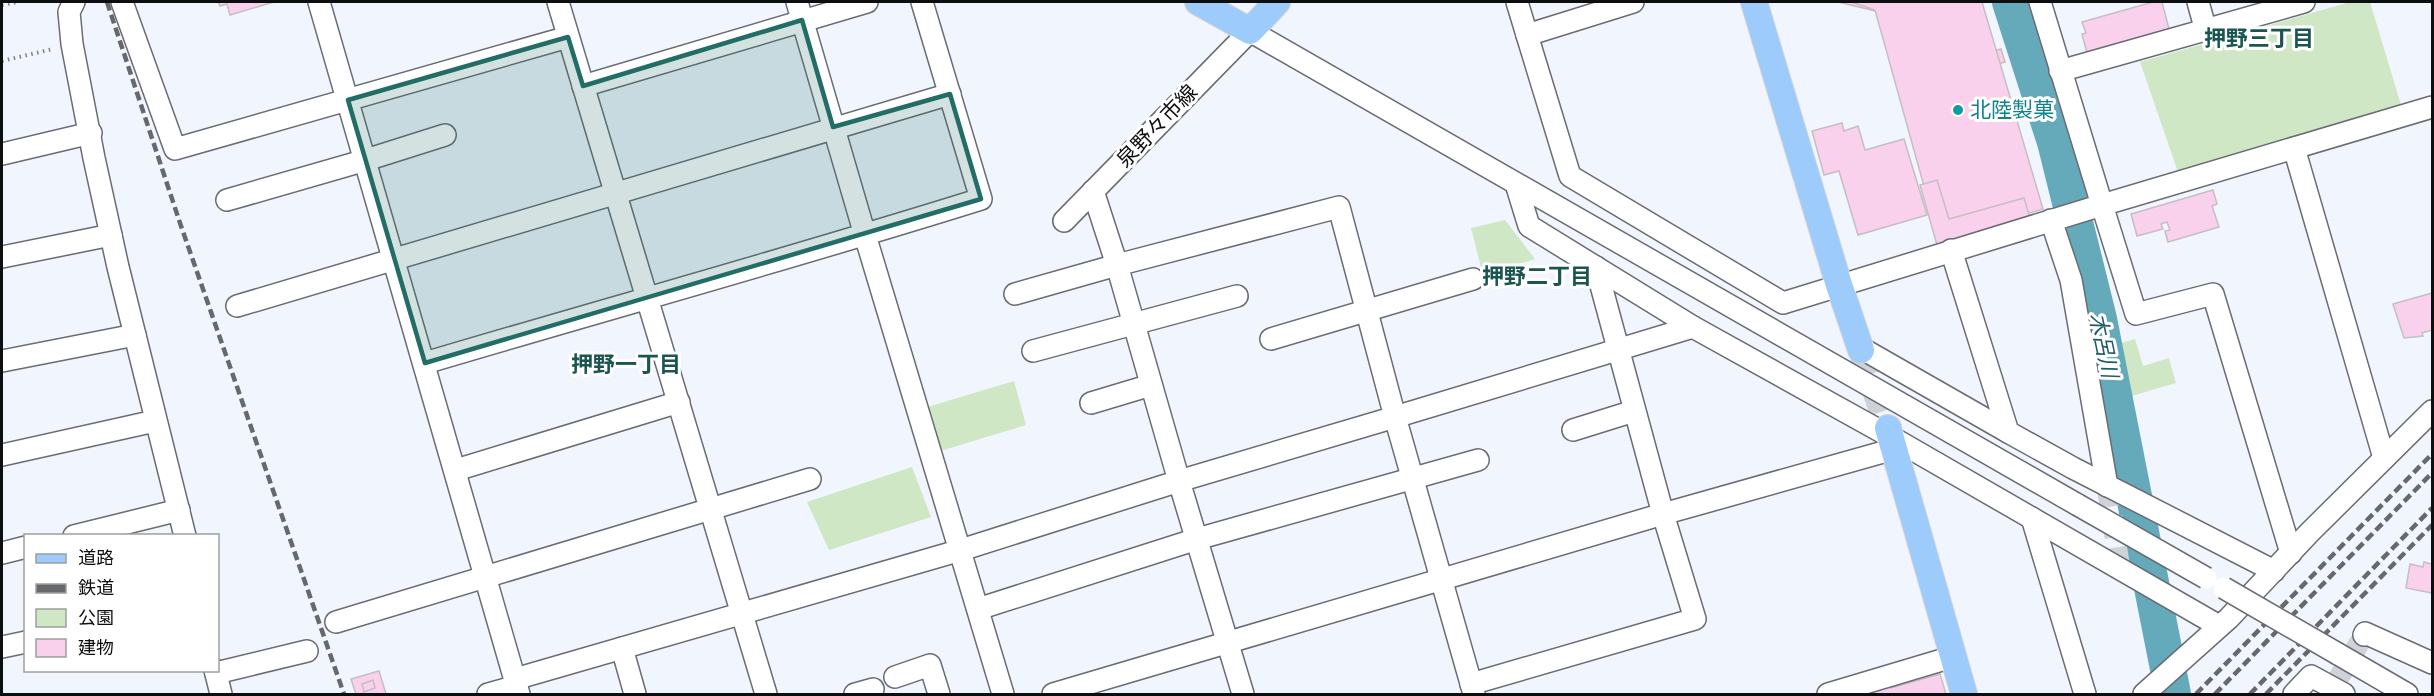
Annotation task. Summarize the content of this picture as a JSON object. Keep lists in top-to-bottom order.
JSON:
{
  "streets": {
    "street": ["泉野々市線"]
  },
  "districts": ["押野三丁目", "押野二丁目", "押野一丁目"],
  "water": ["木呂川"],
  "places": ["北陸製菓"],
  "legend": [
    "道路",
    "鉄道",
    "公園",
    "建物"
  ]
}
